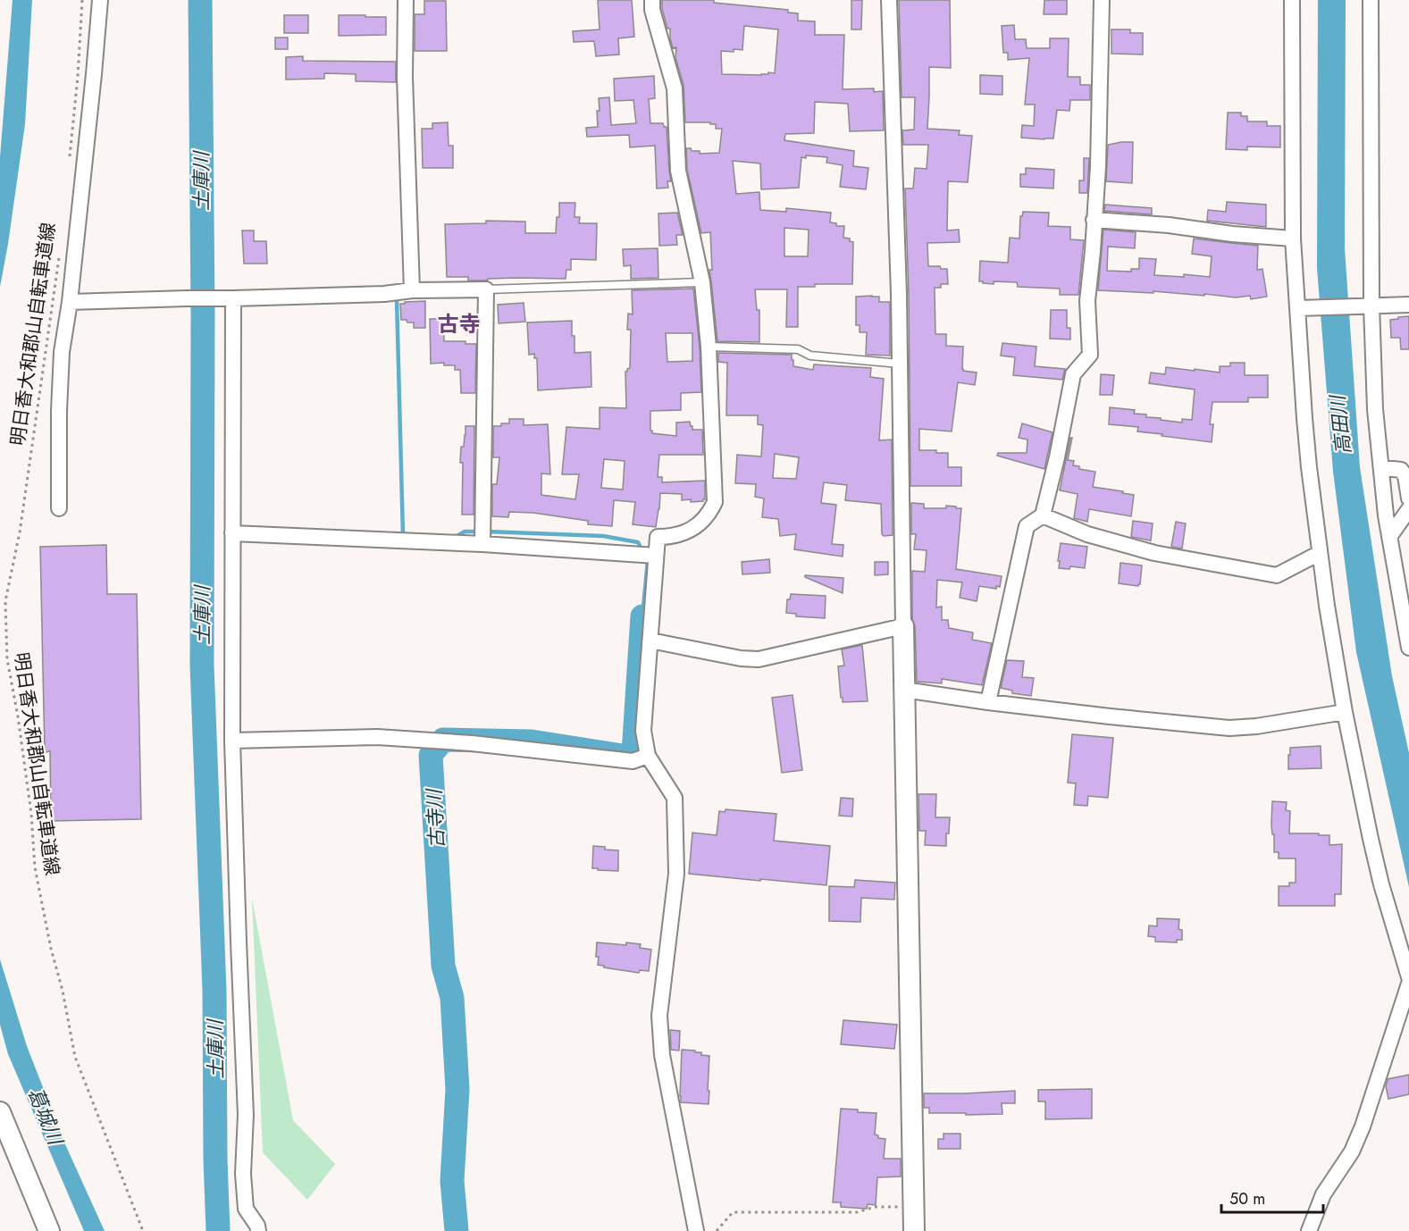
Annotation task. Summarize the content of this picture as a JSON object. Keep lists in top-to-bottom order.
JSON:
{
  "streets": {
    "path": ["明日香大和郡山自転車道線"]
  },
  "districts": ["古寺"],
  "water": [
    "土庫川",
    "高田川",
    "古寺川",
    "葛城川"
  ],
  "scale_bar": "50 m"
}
